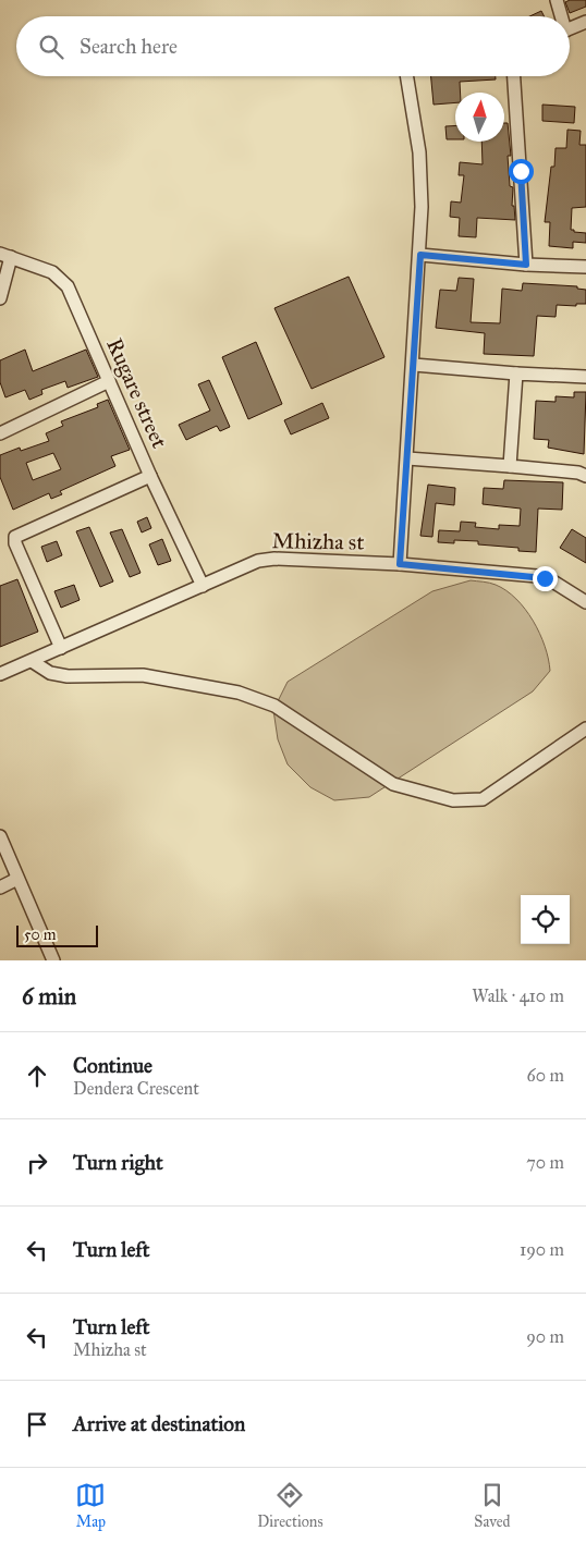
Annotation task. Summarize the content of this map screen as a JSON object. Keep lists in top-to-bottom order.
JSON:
{
  "streets": {
    "street": ["Rugare street", "Mhizha st"]
  },
  "crossings": [
    ["Rugare street", "Mhizha st"]
  ],
  "scale_bar": "50 m",
  "north": "top",
  "page": {
    "search": "Search here",
    "scale": "50 m",
    "heading": ["6 min", "Walk · 410 m"],
    "list": [
      ["Continue", "Dendera Crescent", "60 m"],
      ["Turn right", "70 m"],
      ["Turn left", "190 m"],
      ["Turn left", "Mhizha st", "90 m"],
      "Arrive at destination"
    ],
    "nav": ["Map", "Directions", "Saved"]
  }
}
